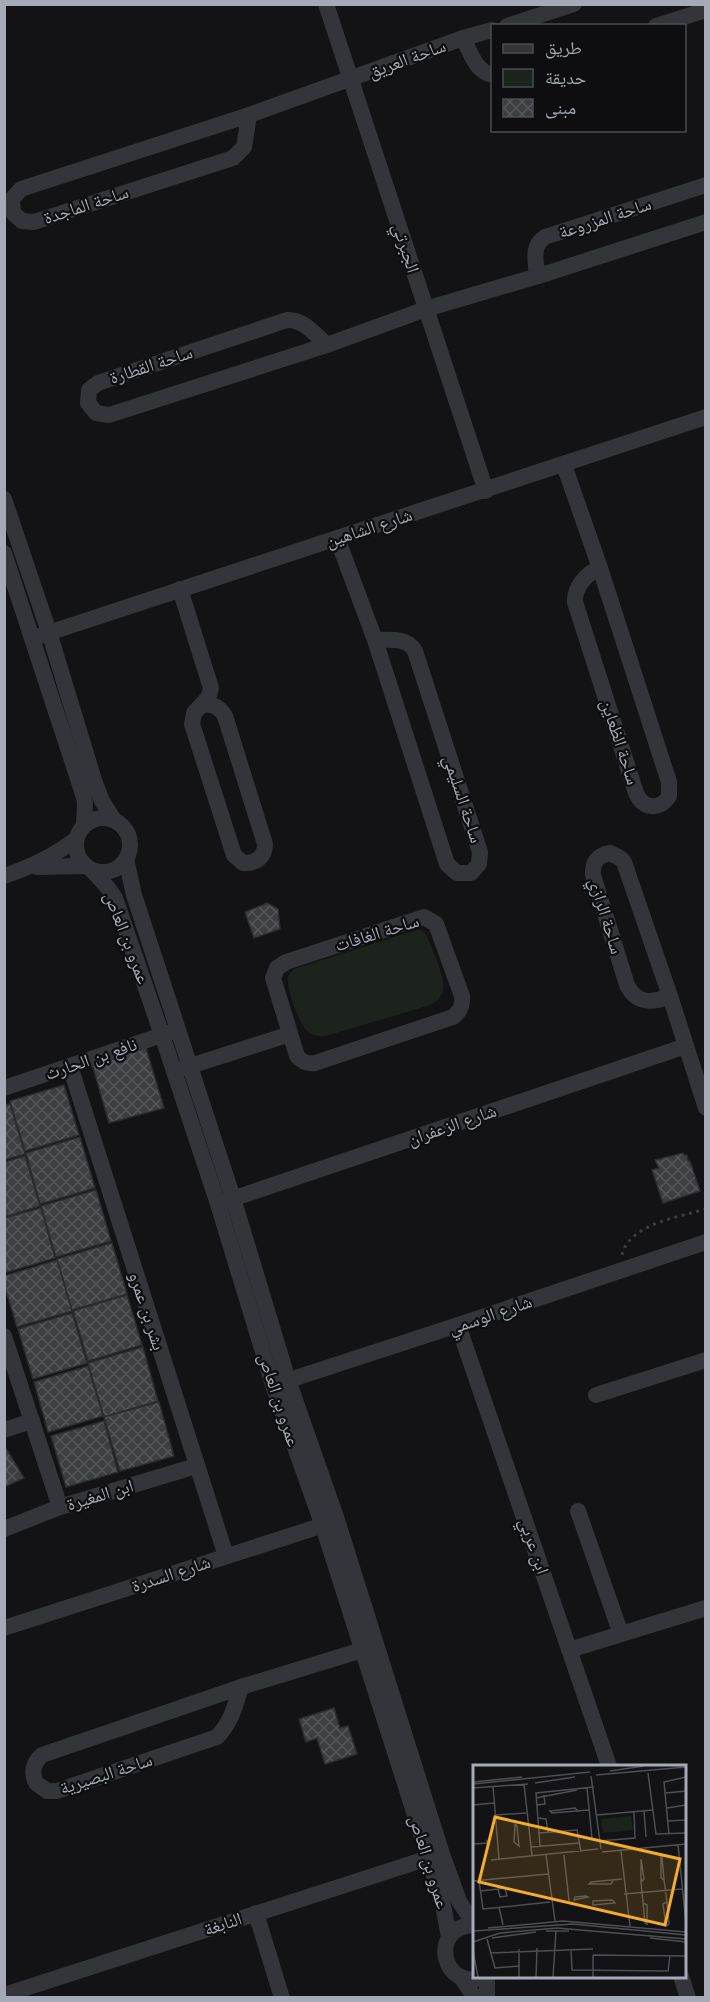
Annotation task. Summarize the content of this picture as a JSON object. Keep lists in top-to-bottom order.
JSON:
{
  "streets": {
    "street": [
      "ساحة العريق",
      "ساحة الماجدة",
      "ساحة المزروعة",
      "الجبرتي",
      "ساحة القطارة",
      "شارع الشاهين",
      "ساحة الظعاين",
      "ساحة السليمي",
      "ساحة الرازي",
      "ساحة الغافات",
      "عمرو بن العاص",
      "نافع بن الحارث",
      "شارع الزعفران",
      "بشر بن عمرو",
      "شارع الوسمي",
      "ابن المغيرة",
      "ابن عربي",
      "شارع السدرة",
      "ساحة البصيرية",
      "النابغة"
    ]
  },
  "crossings": [
    ["ساحة العريق", "ساحة الماجدة"],
    ["ساحة العريق", "الجبرتي"],
    ["ساحة الماجدة", "الجبرتي"],
    ["ساحة المزروعة", "الجبرتي"],
    ["ساحة المزروعة", "ساحة القطارة"],
    ["الجبرتي", "ساحة القطارة"],
    ["الجبرتي", "شارع الشاهين"],
    ["شارع الشاهين", "ساحة الظعاين"],
    ["شارع الشاهين", "ساحة السليمي"],
    ["ساحة الرازي", "شارع الزعفران"],
    ["عمرو بن العاص", "نافع بن الحارث"],
    ["عمرو بن العاص", "شارع الزعفران"],
    ["عمرو بن العاص", "شارع الوسمي"],
    ["عمرو بن العاص", "شارع السدرة"],
    ["عمرو بن العاص", "ساحة البصيرية"],
    ["عمرو بن العاص", "النابغة"],
    ["نافع بن الحارث", "بشر بن عمرو"],
    ["بشر بن عمرو", "ابن المغيرة"],
    ["بشر بن عمرو", "شارع السدرة"],
    ["شارع الوسمي", "ابن عربي"]
  ],
  "legend": ["طريق", "حديقة", "مبنى"]
}
